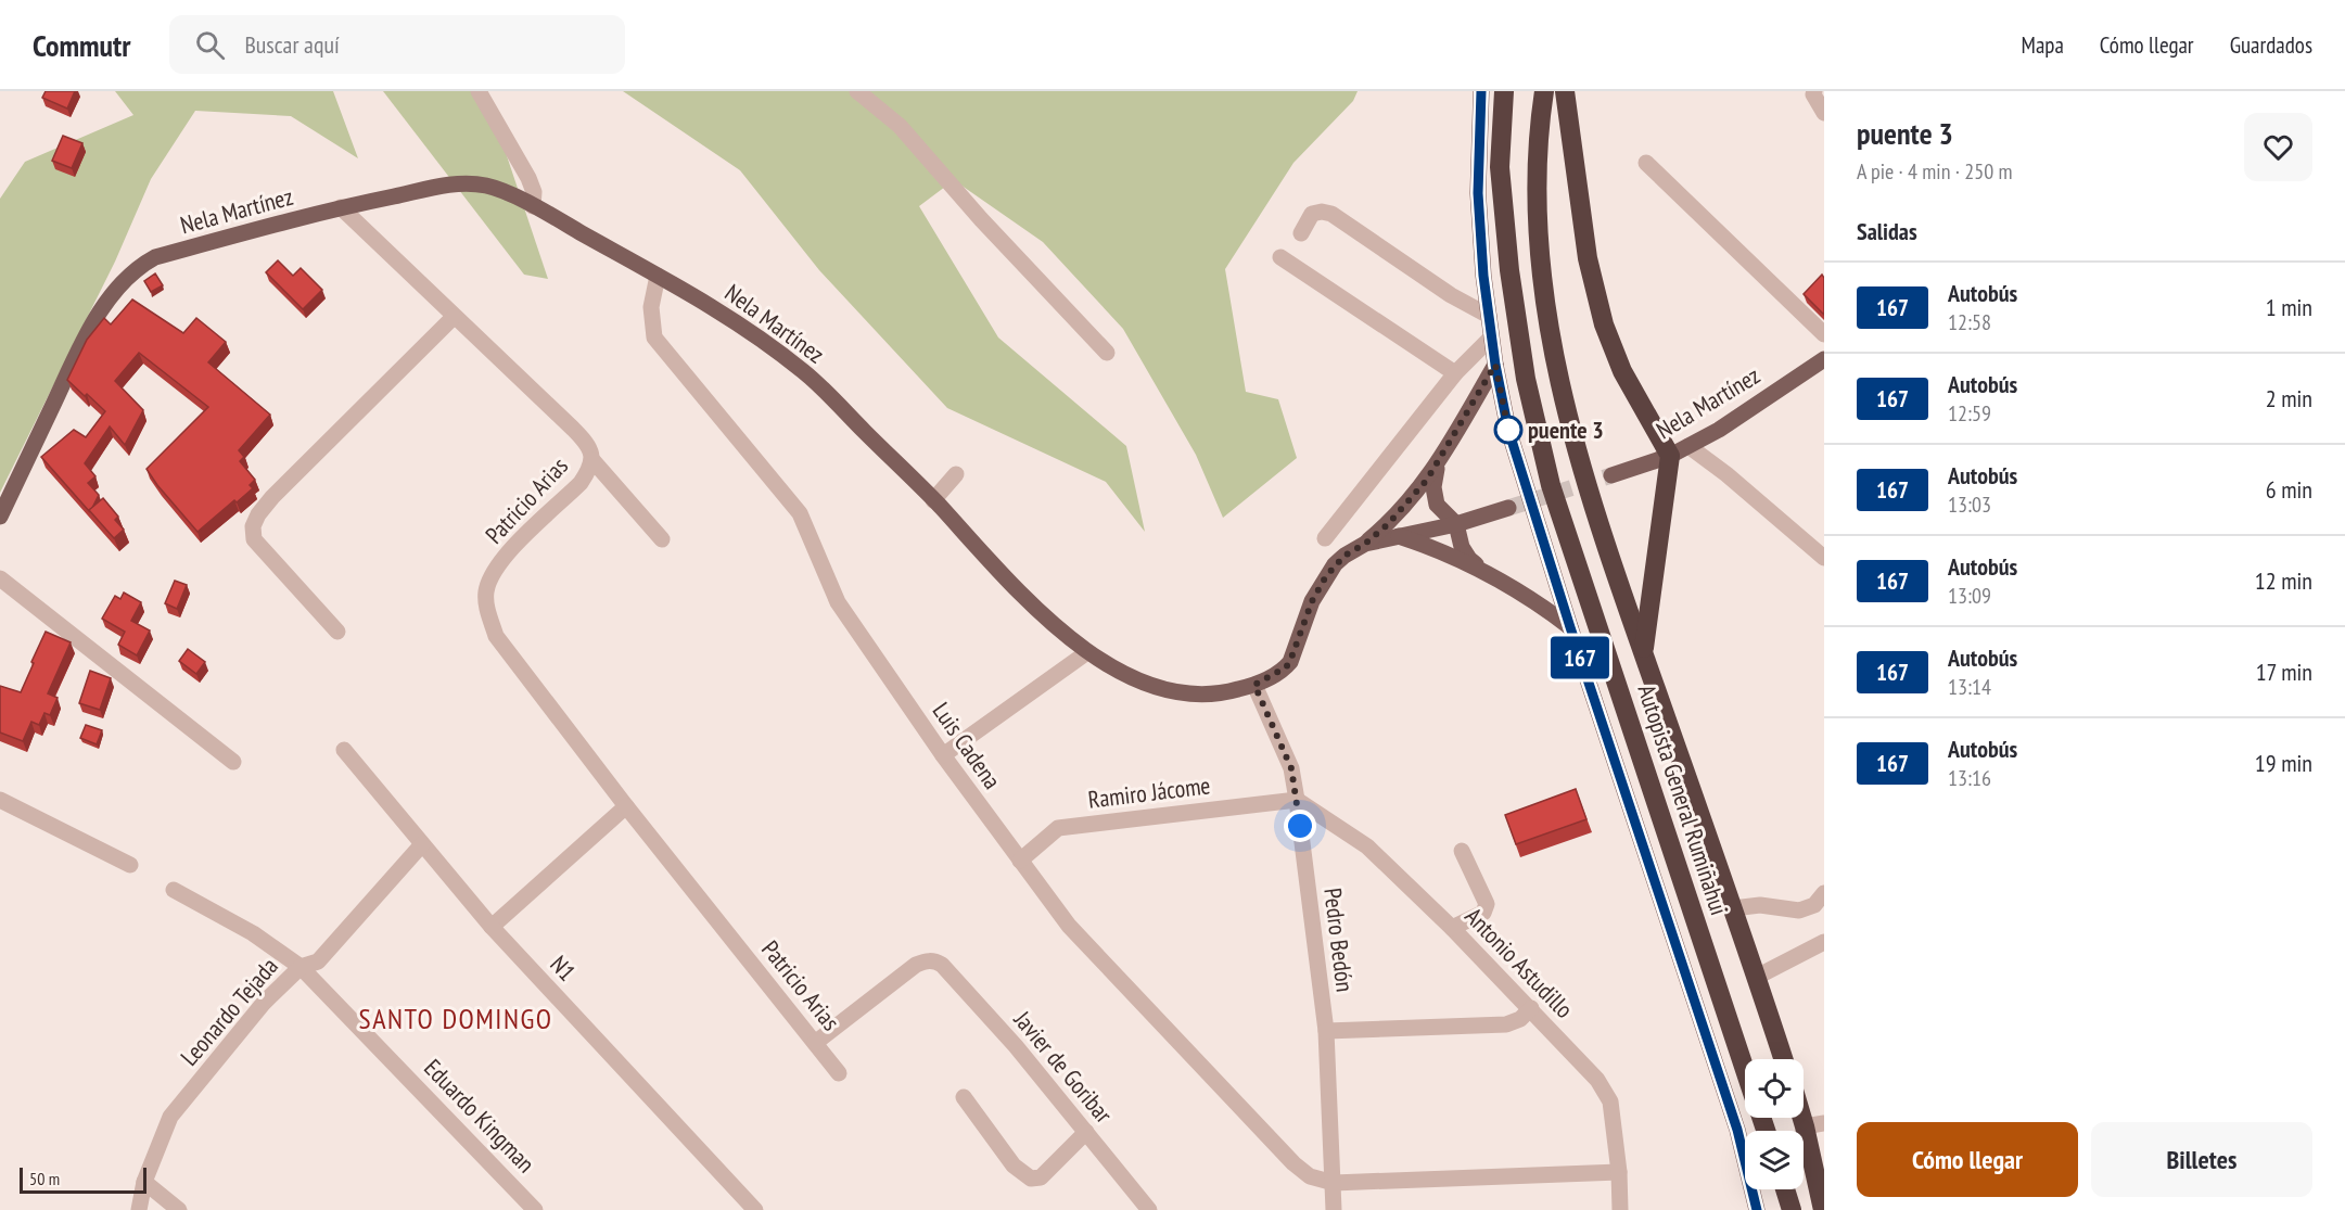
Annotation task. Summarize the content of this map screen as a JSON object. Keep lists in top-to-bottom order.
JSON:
{
  "streets": {
    "highway": ["Autopista General Rumiñahui"],
    "main road": ["Nela Martínez"],
    "street": [
      "Patricio Arias",
      "Luis Cadena",
      "Ramiro Jácome",
      "Pedro Bedón",
      "Antonio Astudillo",
      "N1",
      "Leonardo Tejada",
      "Javier de Goribar",
      "Eduardo Kingman"
    ]
  },
  "crossings": [
    ["Nela Martínez", "Patricio Arias"],
    ["Nela Martínez", "Luis Cadena"],
    ["Nela Martínez", "Pedro Bedón"],
    ["Patricio Arias", "Javier de Goribar"],
    ["Luis Cadena", "Ramiro Jácome"],
    ["Luis Cadena", "Pedro Bedón"],
    ["Ramiro Jácome", "Pedro Bedón"],
    ["Ramiro Jácome", "Antonio Astudillo"],
    ["Pedro Bedón", "Antonio Astudillo"],
    ["N1", "Leonardo Tejada"],
    ["Leonardo Tejada", "Eduardo Kingman"]
  ],
  "districts": ["SANTO DOMINGO"],
  "places": ["puente 3"],
  "lines": ["bus line 167"],
  "scale_bar": "50 m",
  "page": {
    "header": "Commutr",
    "search": "Buscar aquí",
    "nav": ["Mapa", "Cómo llegar", "Guardados"],
    "on_map": "167",
    "heading": [
      ["puente 3", "A pie · 4 min · 250 m"],
      "Salidas"
    ],
    "list": [
      {
        "mark": "167",
        "name": "Autobús",
        "note": "12:58",
        "value": "1 min"
      },
      {
        "mark": "167",
        "name": "Autobús",
        "note": "12:59",
        "value": "2 min"
      },
      {
        "mark": "167",
        "name": "Autobús",
        "note": "13:03",
        "value": "6 min"
      },
      {
        "mark": "167",
        "name": "Autobús",
        "note": "13:09",
        "value": "12 min"
      },
      {
        "mark": "167",
        "name": "Autobús",
        "note": "13:14",
        "value": "17 min"
      },
      {
        "mark": "167",
        "name": "Autobús",
        "note": "13:16",
        "value": "19 min"
      }
    ],
    "buttons": ["Cómo llegar", "Billetes"],
    "scale": "50 m"
  }
}
